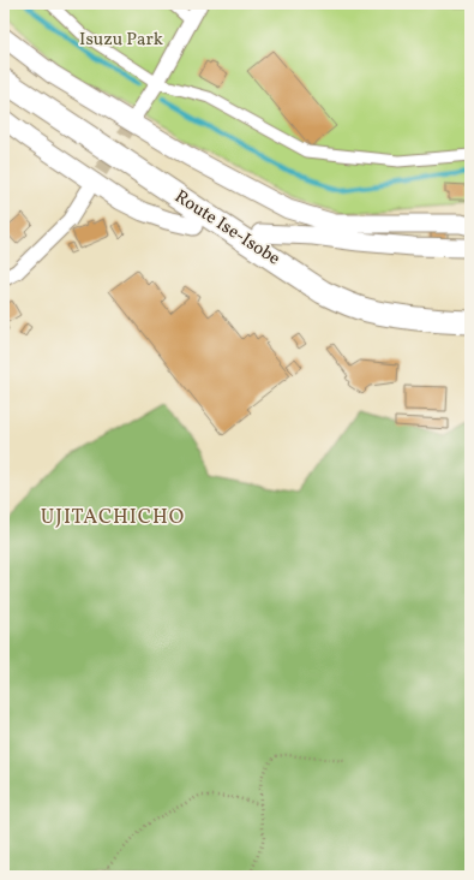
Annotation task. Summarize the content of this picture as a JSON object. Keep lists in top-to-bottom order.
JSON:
{
  "streets": {
    "main road": ["Route Ise-Isobe"]
  },
  "districts": ["UJITACHICHO"],
  "parks": ["Isuzu Park"]
}
